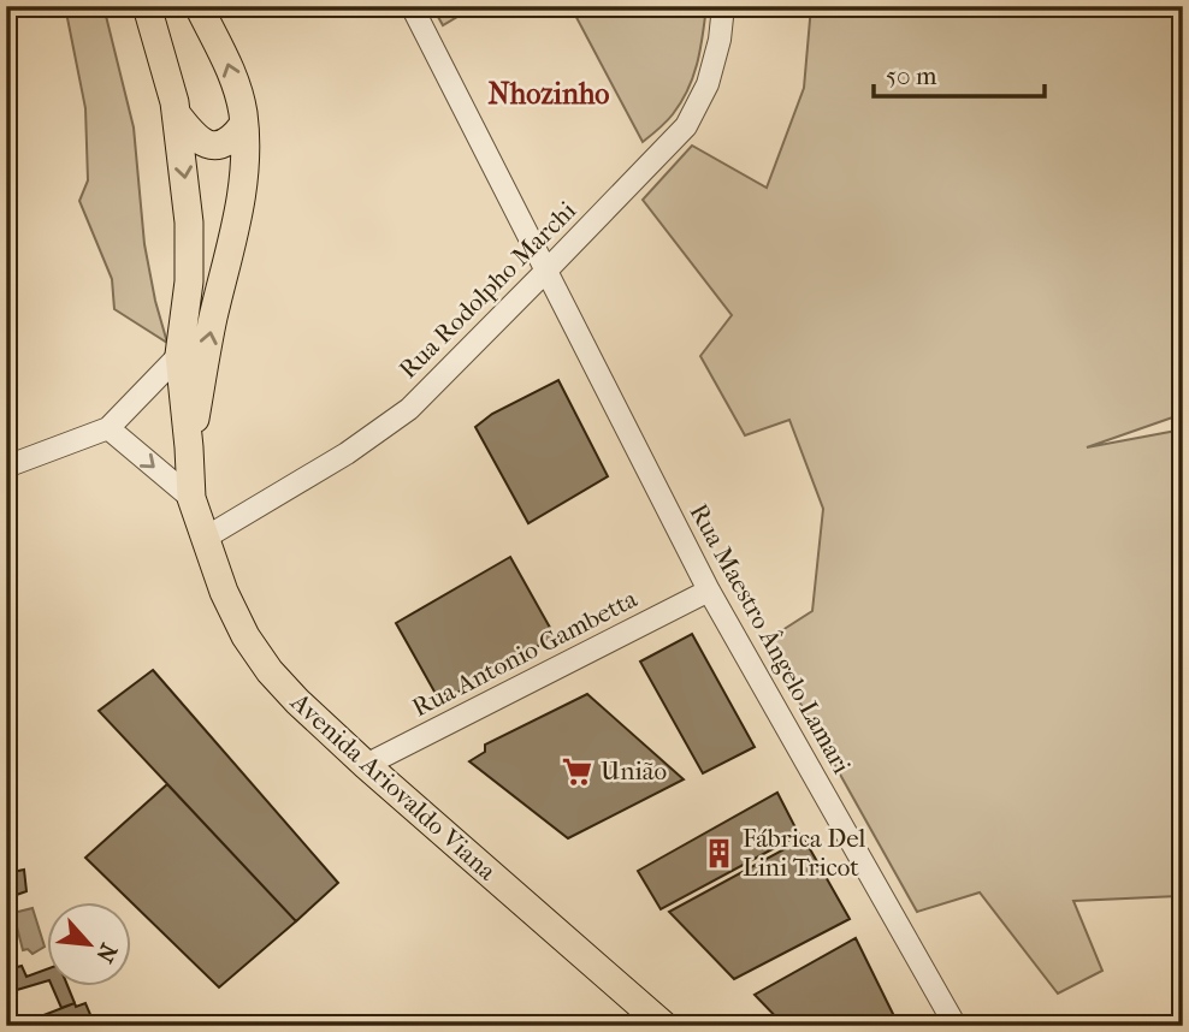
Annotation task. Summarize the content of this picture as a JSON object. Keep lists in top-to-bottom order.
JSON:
{
  "streets": {
    "main road": ["Avenida Ariovaldo Viana"],
    "street": ["Rua Rodolpho Marchi", "Rua Maestro Ângelo Lamari", "Rua Antonio Gambetta"]
  },
  "crossings": [
    ["Rua Rodolpho Marchi", "Rua Maestro Ângelo Lamari"],
    ["Rua Rodolpho Marchi", "Avenida Ariovaldo Viana"],
    ["Rua Maestro Ângelo Lamari", "Rua Antonio Gambetta"],
    ["Rua Antonio Gambetta", "Avenida Ariovaldo Viana"]
  ],
  "districts": ["Nhozinho"],
  "places": {
    "supermarket": ["União"],
    "building": ["Fábrica Del Lini Tricot"]
  },
  "scale_bar": "50 m",
  "north": "bottom right"
}
